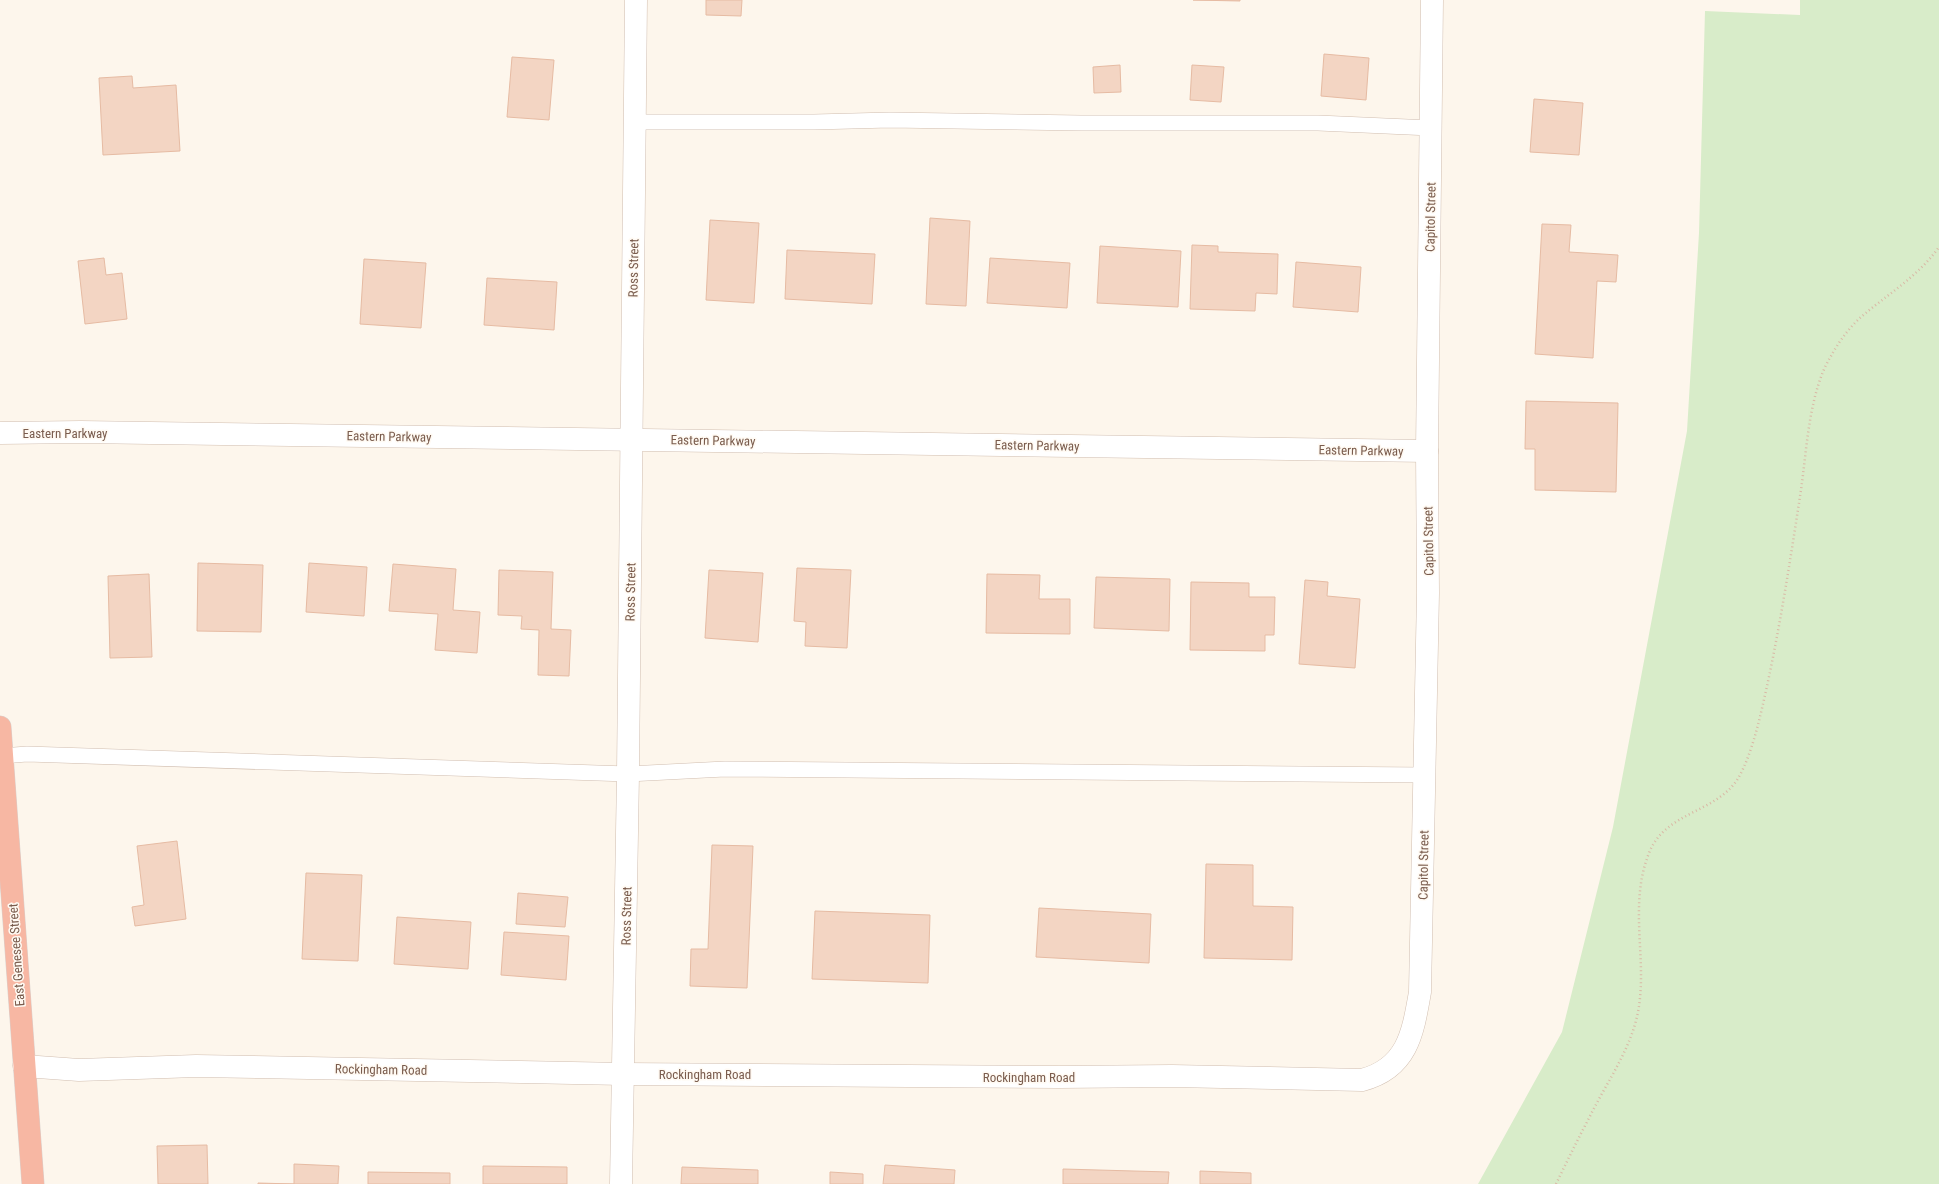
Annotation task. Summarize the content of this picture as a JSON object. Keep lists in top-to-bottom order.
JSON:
{
  "streets": {
    "highway": ["East Genesee Street"],
    "street": [
      "Capitol Street",
      "Ross Street",
      "Eastern Parkway",
      "Rockingham Road"
    ]
  },
  "crossings": [
    ["Capitol Street", "Eastern Parkway"],
    ["Capitol Street", "Rockingham Road"],
    ["Ross Street", "Eastern Parkway"],
    ["Ross Street", "Rockingham Road"],
    ["East Genesee Street", "Rockingham Road"]
  ]
}
